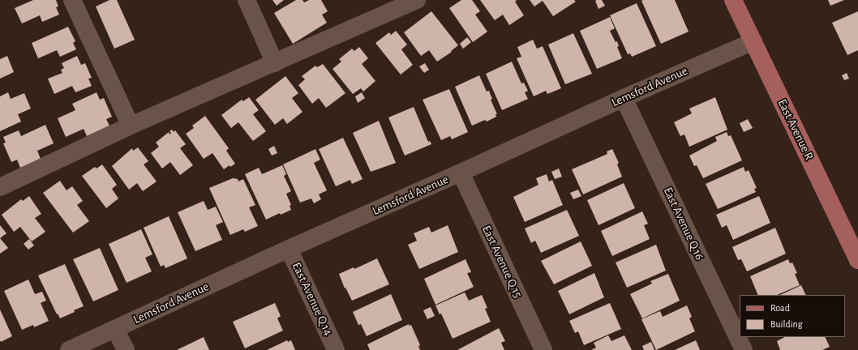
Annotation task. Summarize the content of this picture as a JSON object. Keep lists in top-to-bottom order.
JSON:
{
  "streets": {
    "main road": ["East Avenue R"],
    "street": [
      "Lemsford Avenue",
      "East Avenue Q 16",
      "East Avenue Q 15",
      "East Avenue Q 14"
    ]
  },
  "crossings": [
    ["Lemsford Avenue", "East Avenue R"],
    ["Lemsford Avenue", "East Avenue Q 16"],
    ["Lemsford Avenue", "East Avenue Q 15"],
    ["Lemsford Avenue", "East Avenue Q 14"]
  ],
  "legend": ["Road", "Building"]
}
